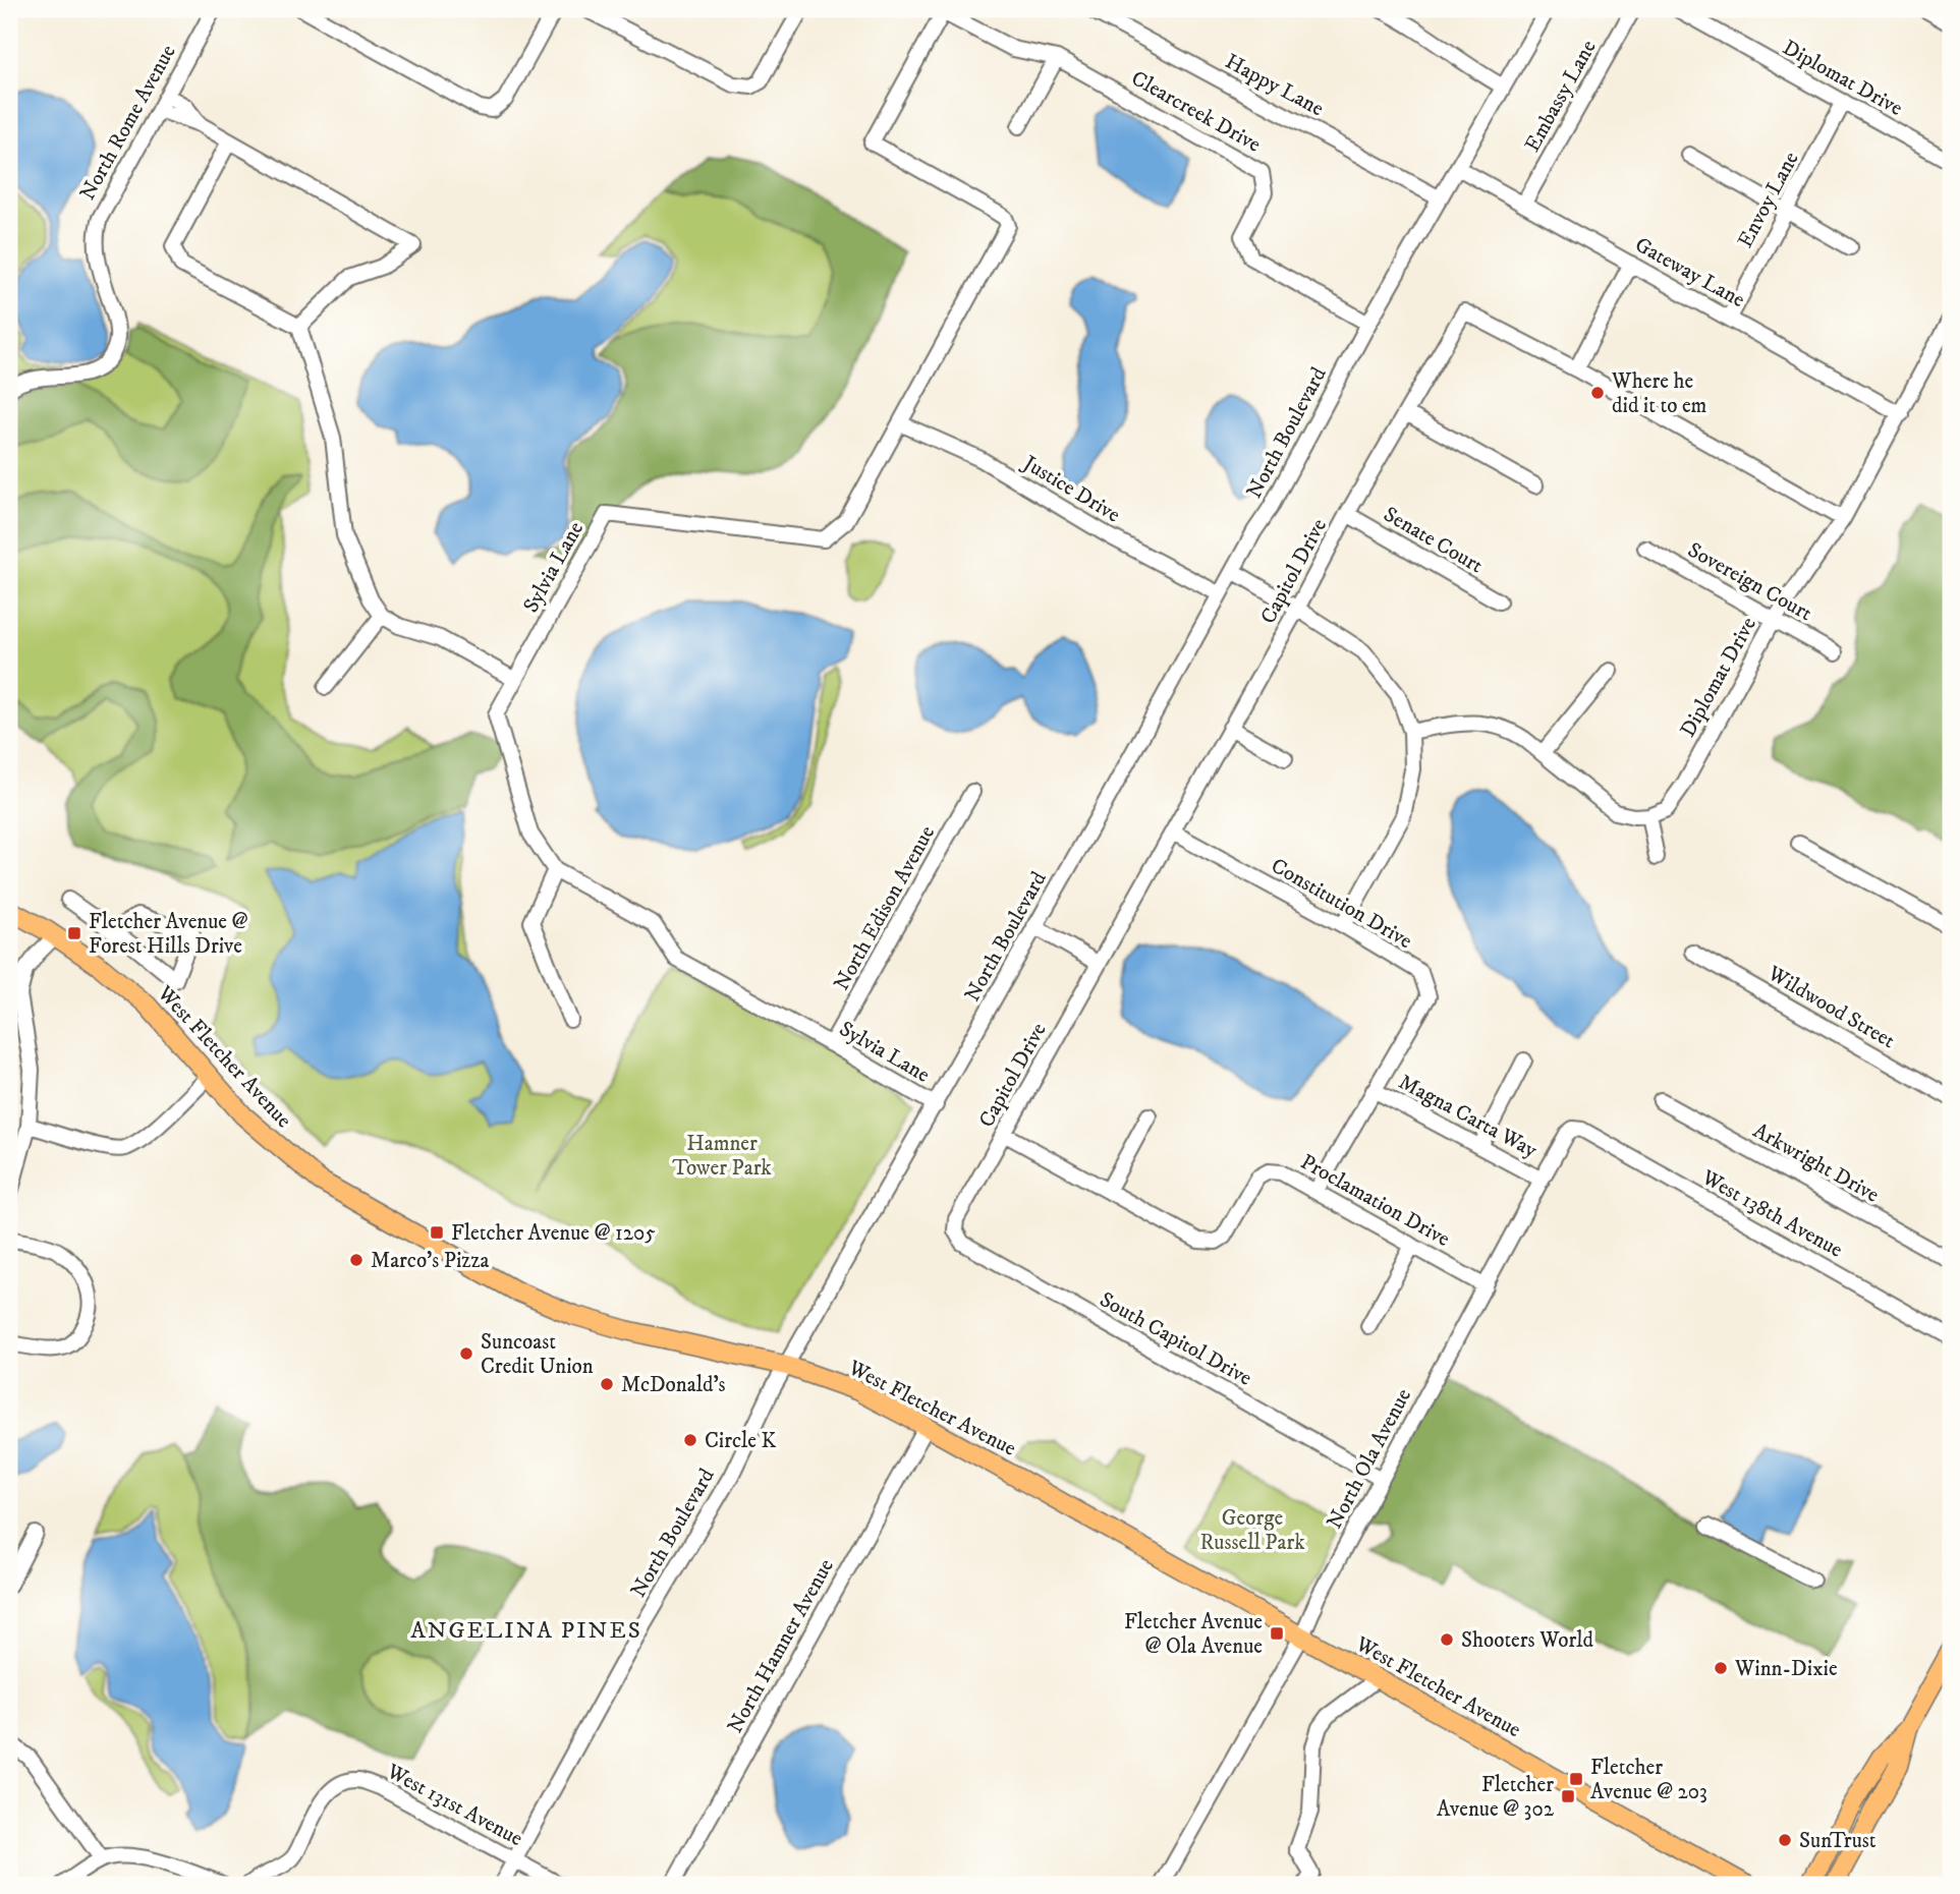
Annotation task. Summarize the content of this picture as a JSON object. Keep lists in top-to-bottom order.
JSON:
{
  "streets": {
    "main road": ["West Fletcher Avenue"],
    "street": [
      "Diplomat Drive",
      "Happy Lane",
      "Embassy Lane",
      "Clearcreek Drive",
      "North Rome Avenue",
      "Envoy Lane",
      "Gateway Lane",
      "North Boulevard",
      "Justice Drive",
      "Senate Court",
      "Sylvia Lane",
      "Capitol Drive",
      "Sovereign Court",
      "Constitution Drive",
      "North Edison Avenue",
      "Wildwood Street",
      "Magna Carta Way",
      "Arkwright Drive",
      "Proclamation Drive",
      "West 138th Avenue",
      "South Capitol Drive",
      "North Ola Avenue",
      "North Hamner Avenue",
      "West 131st Avenue"
    ]
  },
  "crossings": [
    ["Diplomat Drive", "Envoy Lane"],
    ["Diplomat Drive", "Gateway Lane"],
    ["Diplomat Drive", "Capitol Drive"],
    ["Diplomat Drive", "Sovereign Court"],
    ["Happy Lane", "North Boulevard"],
    ["Embassy Lane", "Gateway Lane"],
    ["Clearcreek Drive", "North Boulevard"],
    ["Clearcreek Drive", "Sylvia Lane"],
    ["Envoy Lane", "Gateway Lane"],
    ["Gateway Lane", "North Boulevard"],
    ["North Boulevard", "Justice Drive"],
    ["North Boulevard", "Sylvia Lane"],
    ["North Boulevard", "West Fletcher Avenue"],
    ["North Boulevard", "West 131st Avenue"],
    ["Justice Drive", "Sylvia Lane"],
    ["Senate Court", "Capitol Drive"],
    ["Sylvia Lane", "North Edison Avenue"],
    ["Capitol Drive", "Constitution Drive"],
    ["Capitol Drive", "Proclamation Drive"],
    ["Capitol Drive", "South Capitol Drive"],
    ["Constitution Drive", "Magna Carta Way"],
    ["Constitution Drive", "Proclamation Drive"],
    ["West Fletcher Avenue", "North Ola Avenue"],
    ["West Fletcher Avenue", "North Hamner Avenue"],
    ["Magna Carta Way", "North Ola Avenue"],
    ["Proclamation Drive", "North Ola Avenue"],
    ["West 138th Avenue", "North Ola Avenue"],
    ["South Capitol Drive", "North Ola Avenue"]
  ],
  "districts": ["ANGELINA PINES"],
  "parks": ["Hamner Tower Park", "George Russell Park"],
  "places": {
    "other": [
      "Where he did it to em",
      "Marco's Pizza",
      "Suncoast Credit Union",
      "McDonald's",
      "Circle K",
      "Shooters World",
      "Winn-Dixie",
      "SunTrust"
    ],
    "transit": [
      "Fletcher Avenue @ Forest Hills Drive",
      "Fletcher Avenue @ 1205",
      "Fletcher Avenue @ Ola Avenue",
      "Fletcher Avenue @ 203",
      "Fletcher Avenue @ 302"
    ]
  }
}
